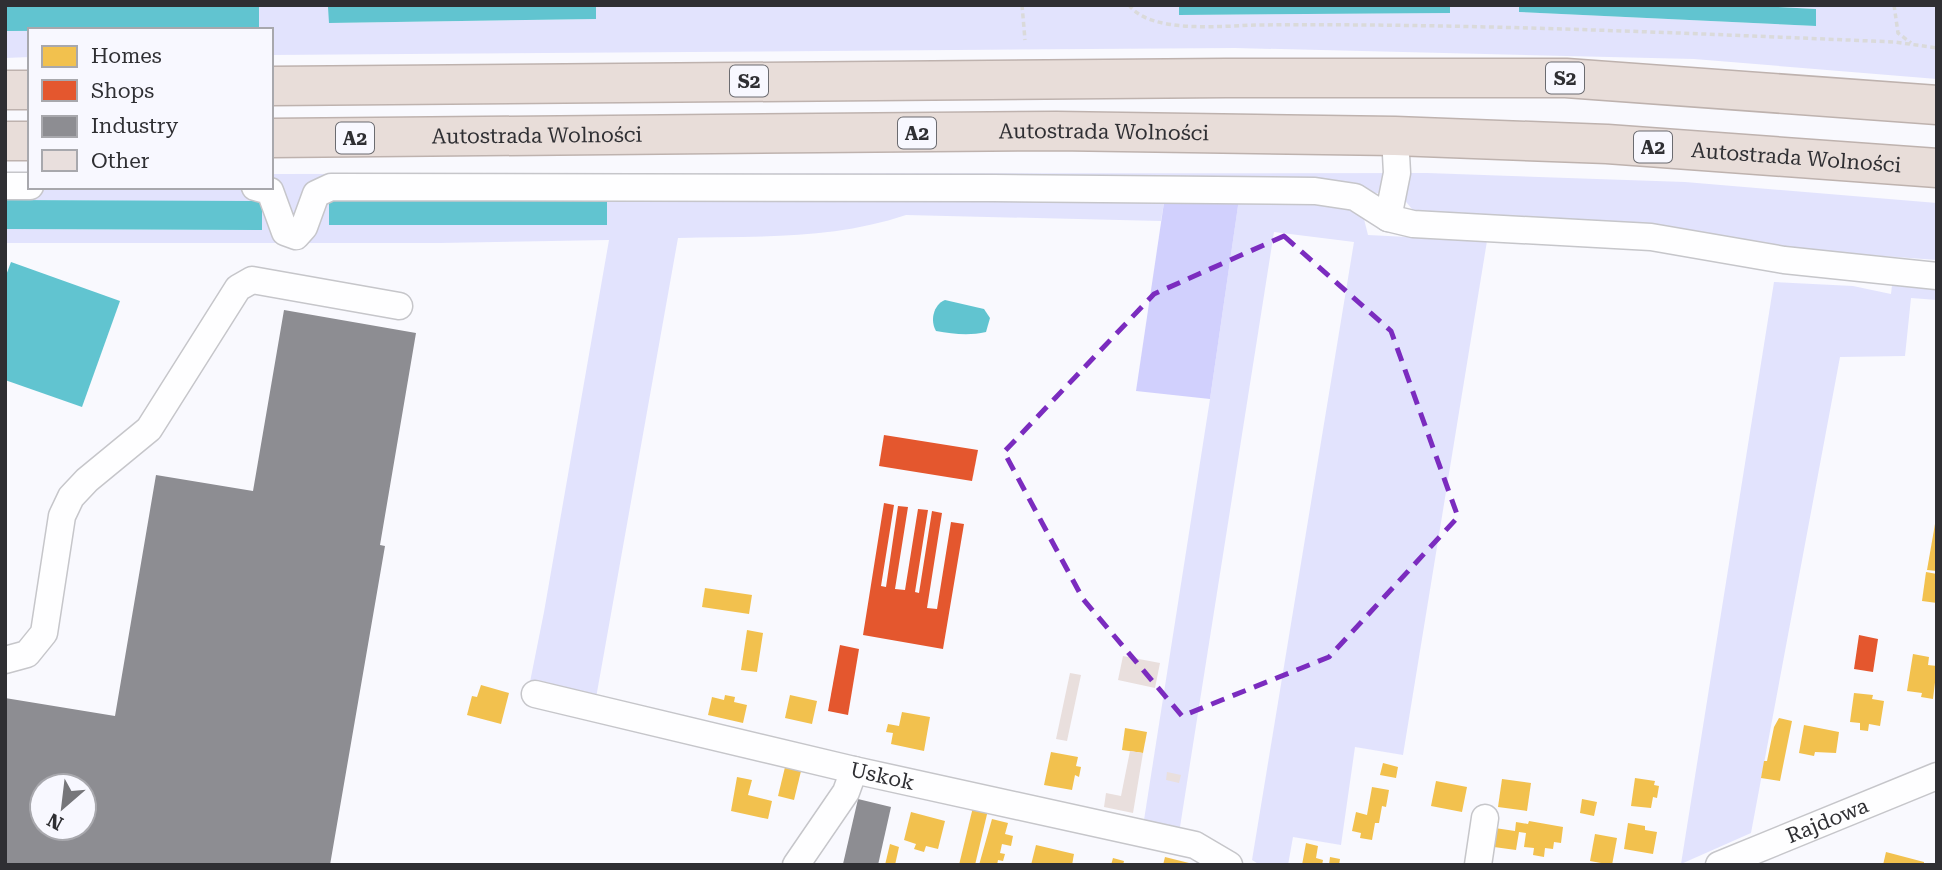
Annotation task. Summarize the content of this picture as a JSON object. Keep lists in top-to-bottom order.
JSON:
{
  "streets": {
    "highway": ["S2", "A2", "Autostrada Wolności"],
    "street": ["Uskok", "Rajdowa"]
  },
  "legend": [
    "Homes",
    "Shops",
    "Industry",
    "Other"
  ],
  "north": "bottom left"
}
